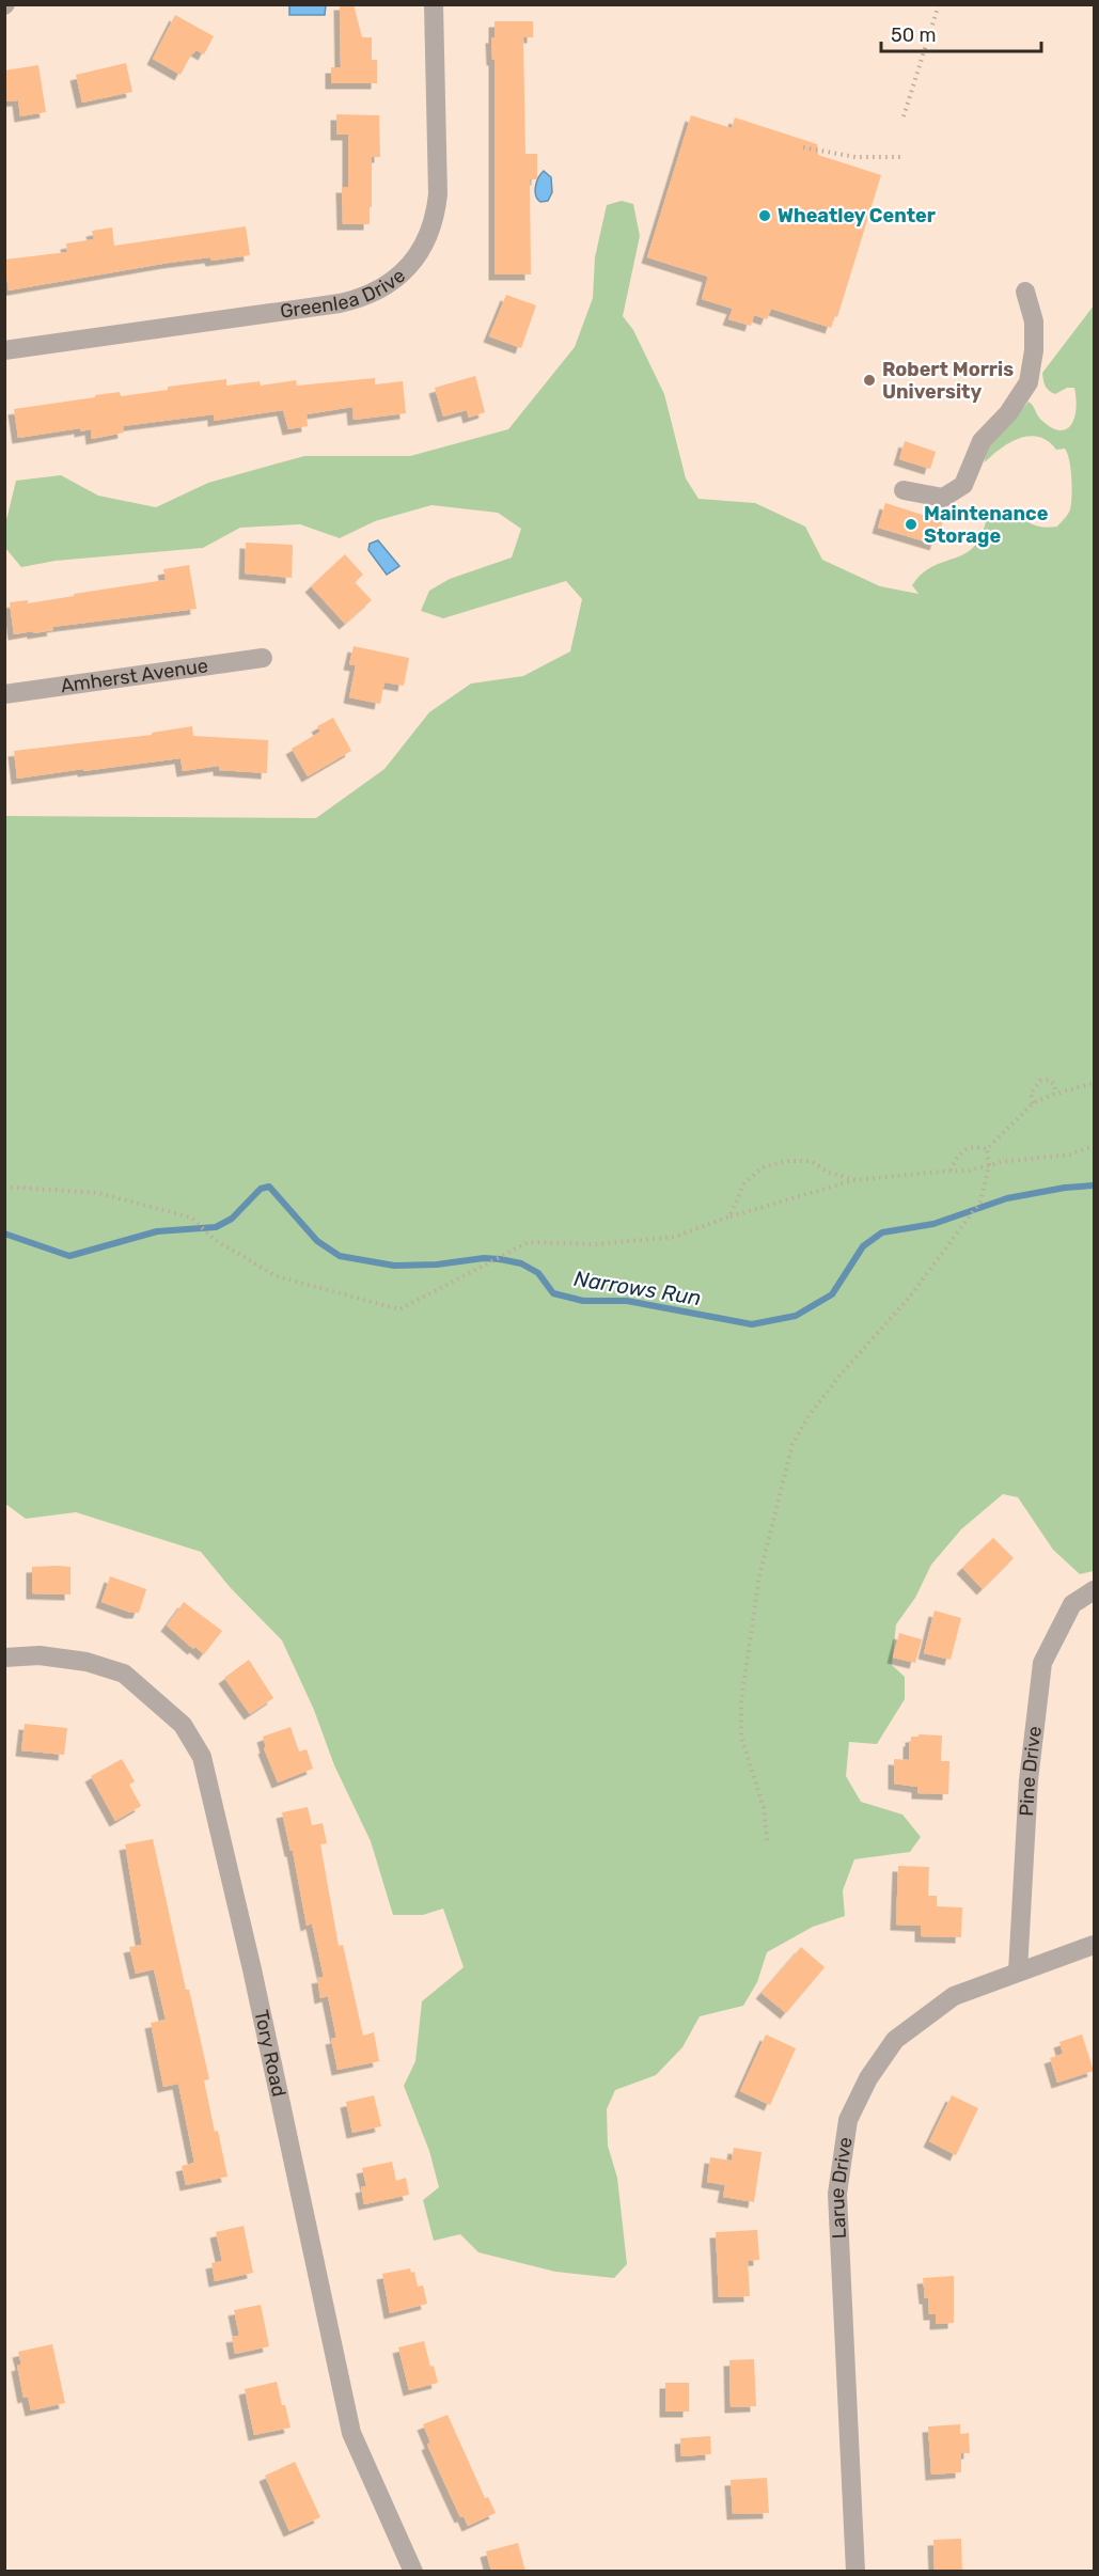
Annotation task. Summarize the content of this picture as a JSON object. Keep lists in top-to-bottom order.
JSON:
{
  "streets": {
    "street": [
      "Greenlea Drive",
      "Amherst Avenue",
      "Pine Drive",
      "Tory Road",
      "Larue Drive"
    ]
  },
  "crossings": [
    ["Pine Drive", "Larue Drive"]
  ],
  "water": ["Narrows Run"],
  "places": ["Wheatley Center", "Robert Morris University", "Maintenance Storage"],
  "scale_bar": "50 m"
}
